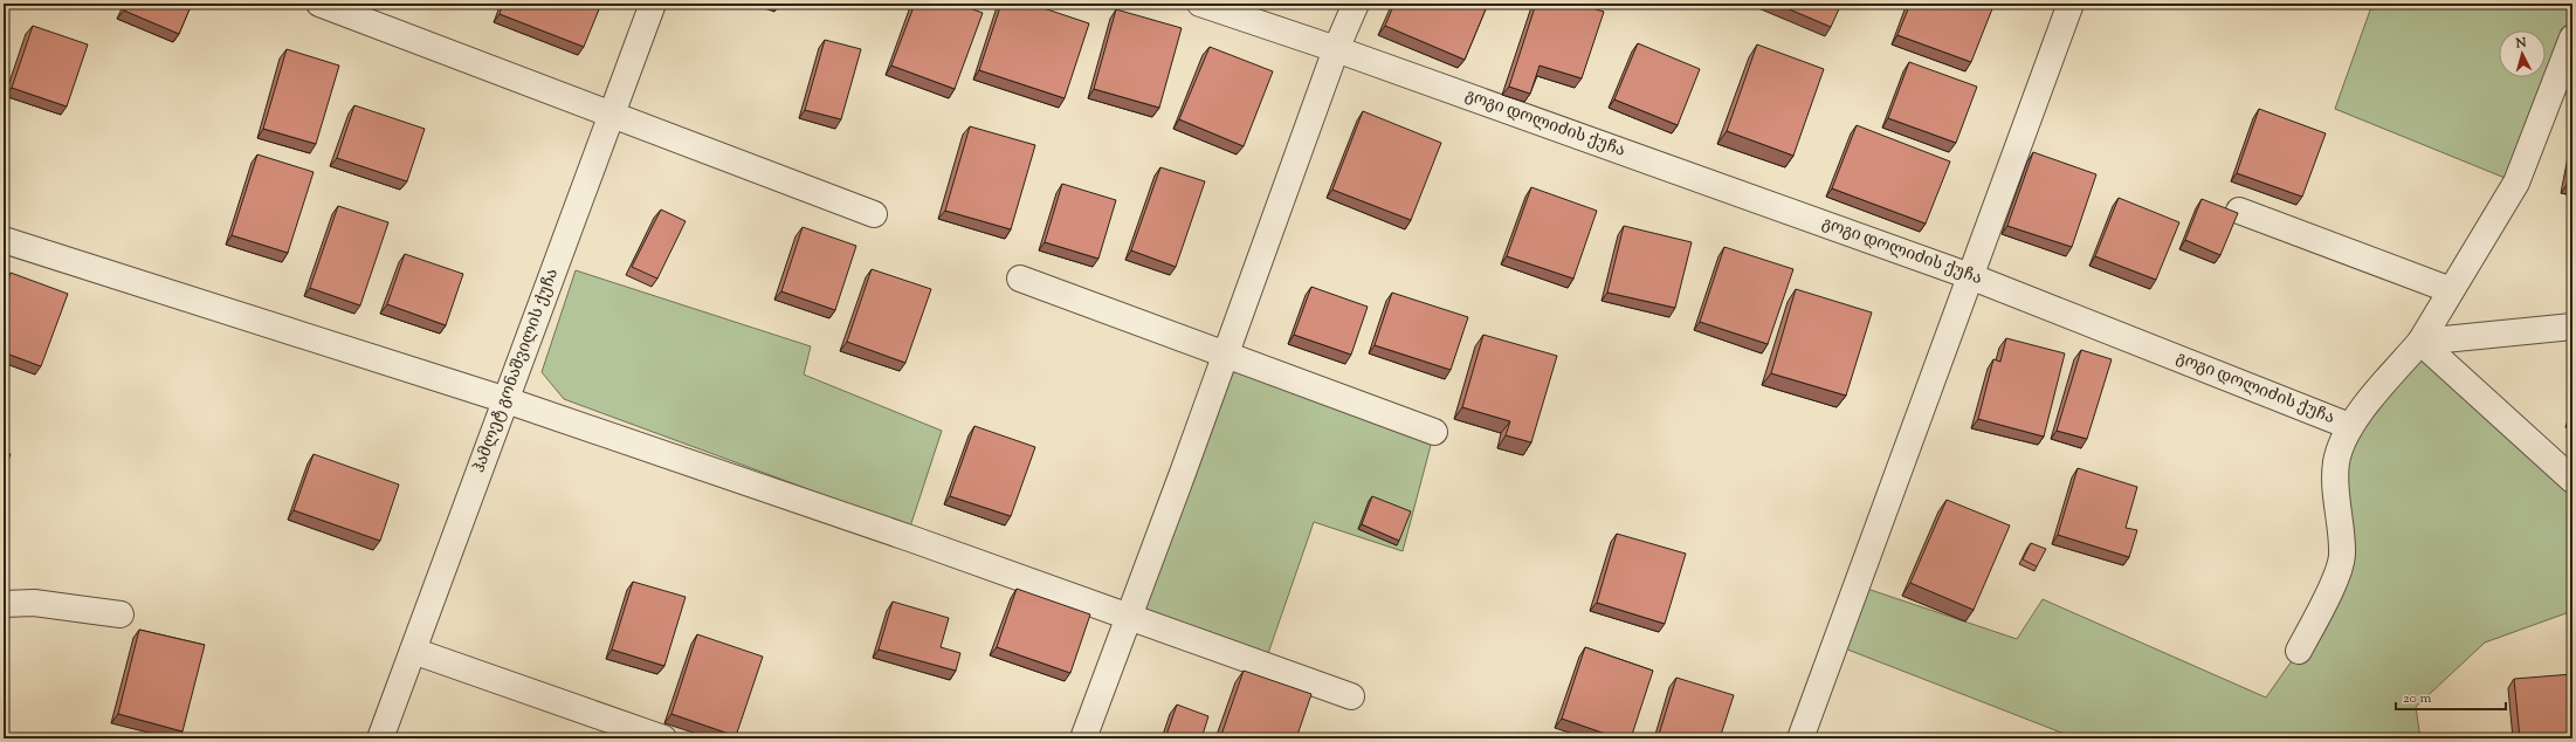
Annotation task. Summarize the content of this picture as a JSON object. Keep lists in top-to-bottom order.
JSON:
{
  "streets": {
    "street": ["გოგი დოლიძის ქუჩა", "ჰამლეტ გონაშვილის ქუჩა"]
  },
  "scale_bar": "20 m",
  "north": "top"
}
